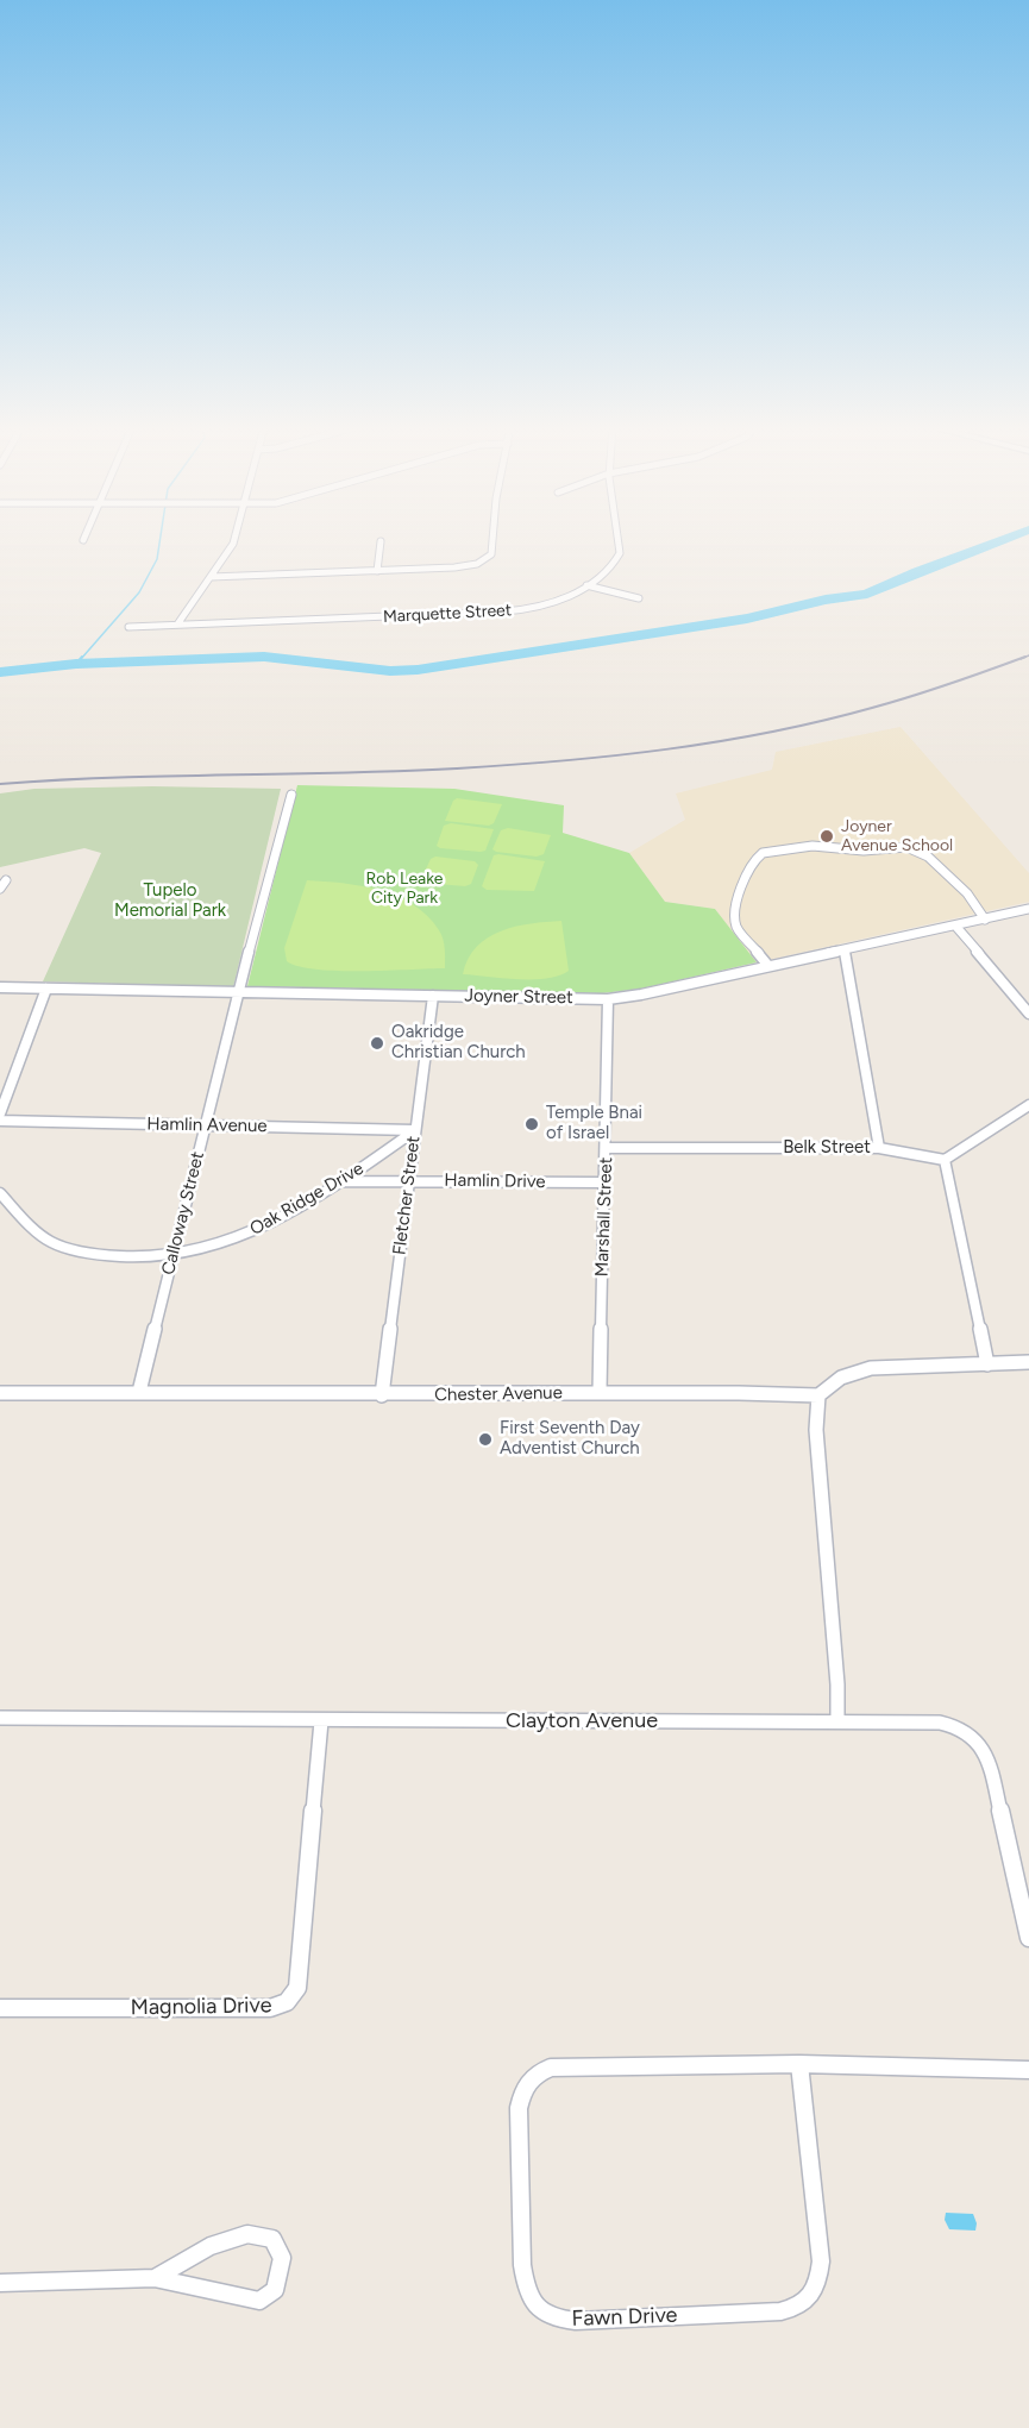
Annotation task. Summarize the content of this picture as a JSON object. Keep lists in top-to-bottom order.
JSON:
{
  "streets": {
    "street": [
      "Marquette Street",
      "Joyner Street",
      "Hamlin Avenue",
      "Belk Street",
      "Hamlin Drive",
      "Fletcher Street",
      "Oak Ridge Drive",
      "Calloway Street",
      "Marshall Street",
      "Chester Avenue",
      "Clayton Avenue",
      "Magnolia Drive",
      "Fawn Drive"
    ]
  },
  "crossings": [
    ["Joyner Street", "Fletcher Street"],
    ["Joyner Street", "Calloway Street"],
    ["Joyner Street", "Marshall Street"],
    ["Hamlin Avenue", "Fletcher Street"],
    ["Hamlin Avenue", "Oak Ridge Drive"],
    ["Hamlin Avenue", "Calloway Street"],
    ["Belk Street", "Marshall Street"],
    ["Hamlin Drive", "Fletcher Street"],
    ["Hamlin Drive", "Oak Ridge Drive"],
    ["Hamlin Drive", "Marshall Street"],
    ["Fletcher Street", "Oak Ridge Drive"],
    ["Fletcher Street", "Chester Avenue"],
    ["Oak Ridge Drive", "Calloway Street"],
    ["Calloway Street", "Chester Avenue"],
    ["Marshall Street", "Chester Avenue"],
    ["Clayton Avenue", "Magnolia Drive"]
  ],
  "parks": ["Rob Leake City Park", "Tupelo Memorial Park"],
  "places": [
    "Joyner Avenue School",
    "Oakridge Christian Church",
    "Temple Bnai of Israel",
    "First Seventh Day Adventist Church"
  ]
}
